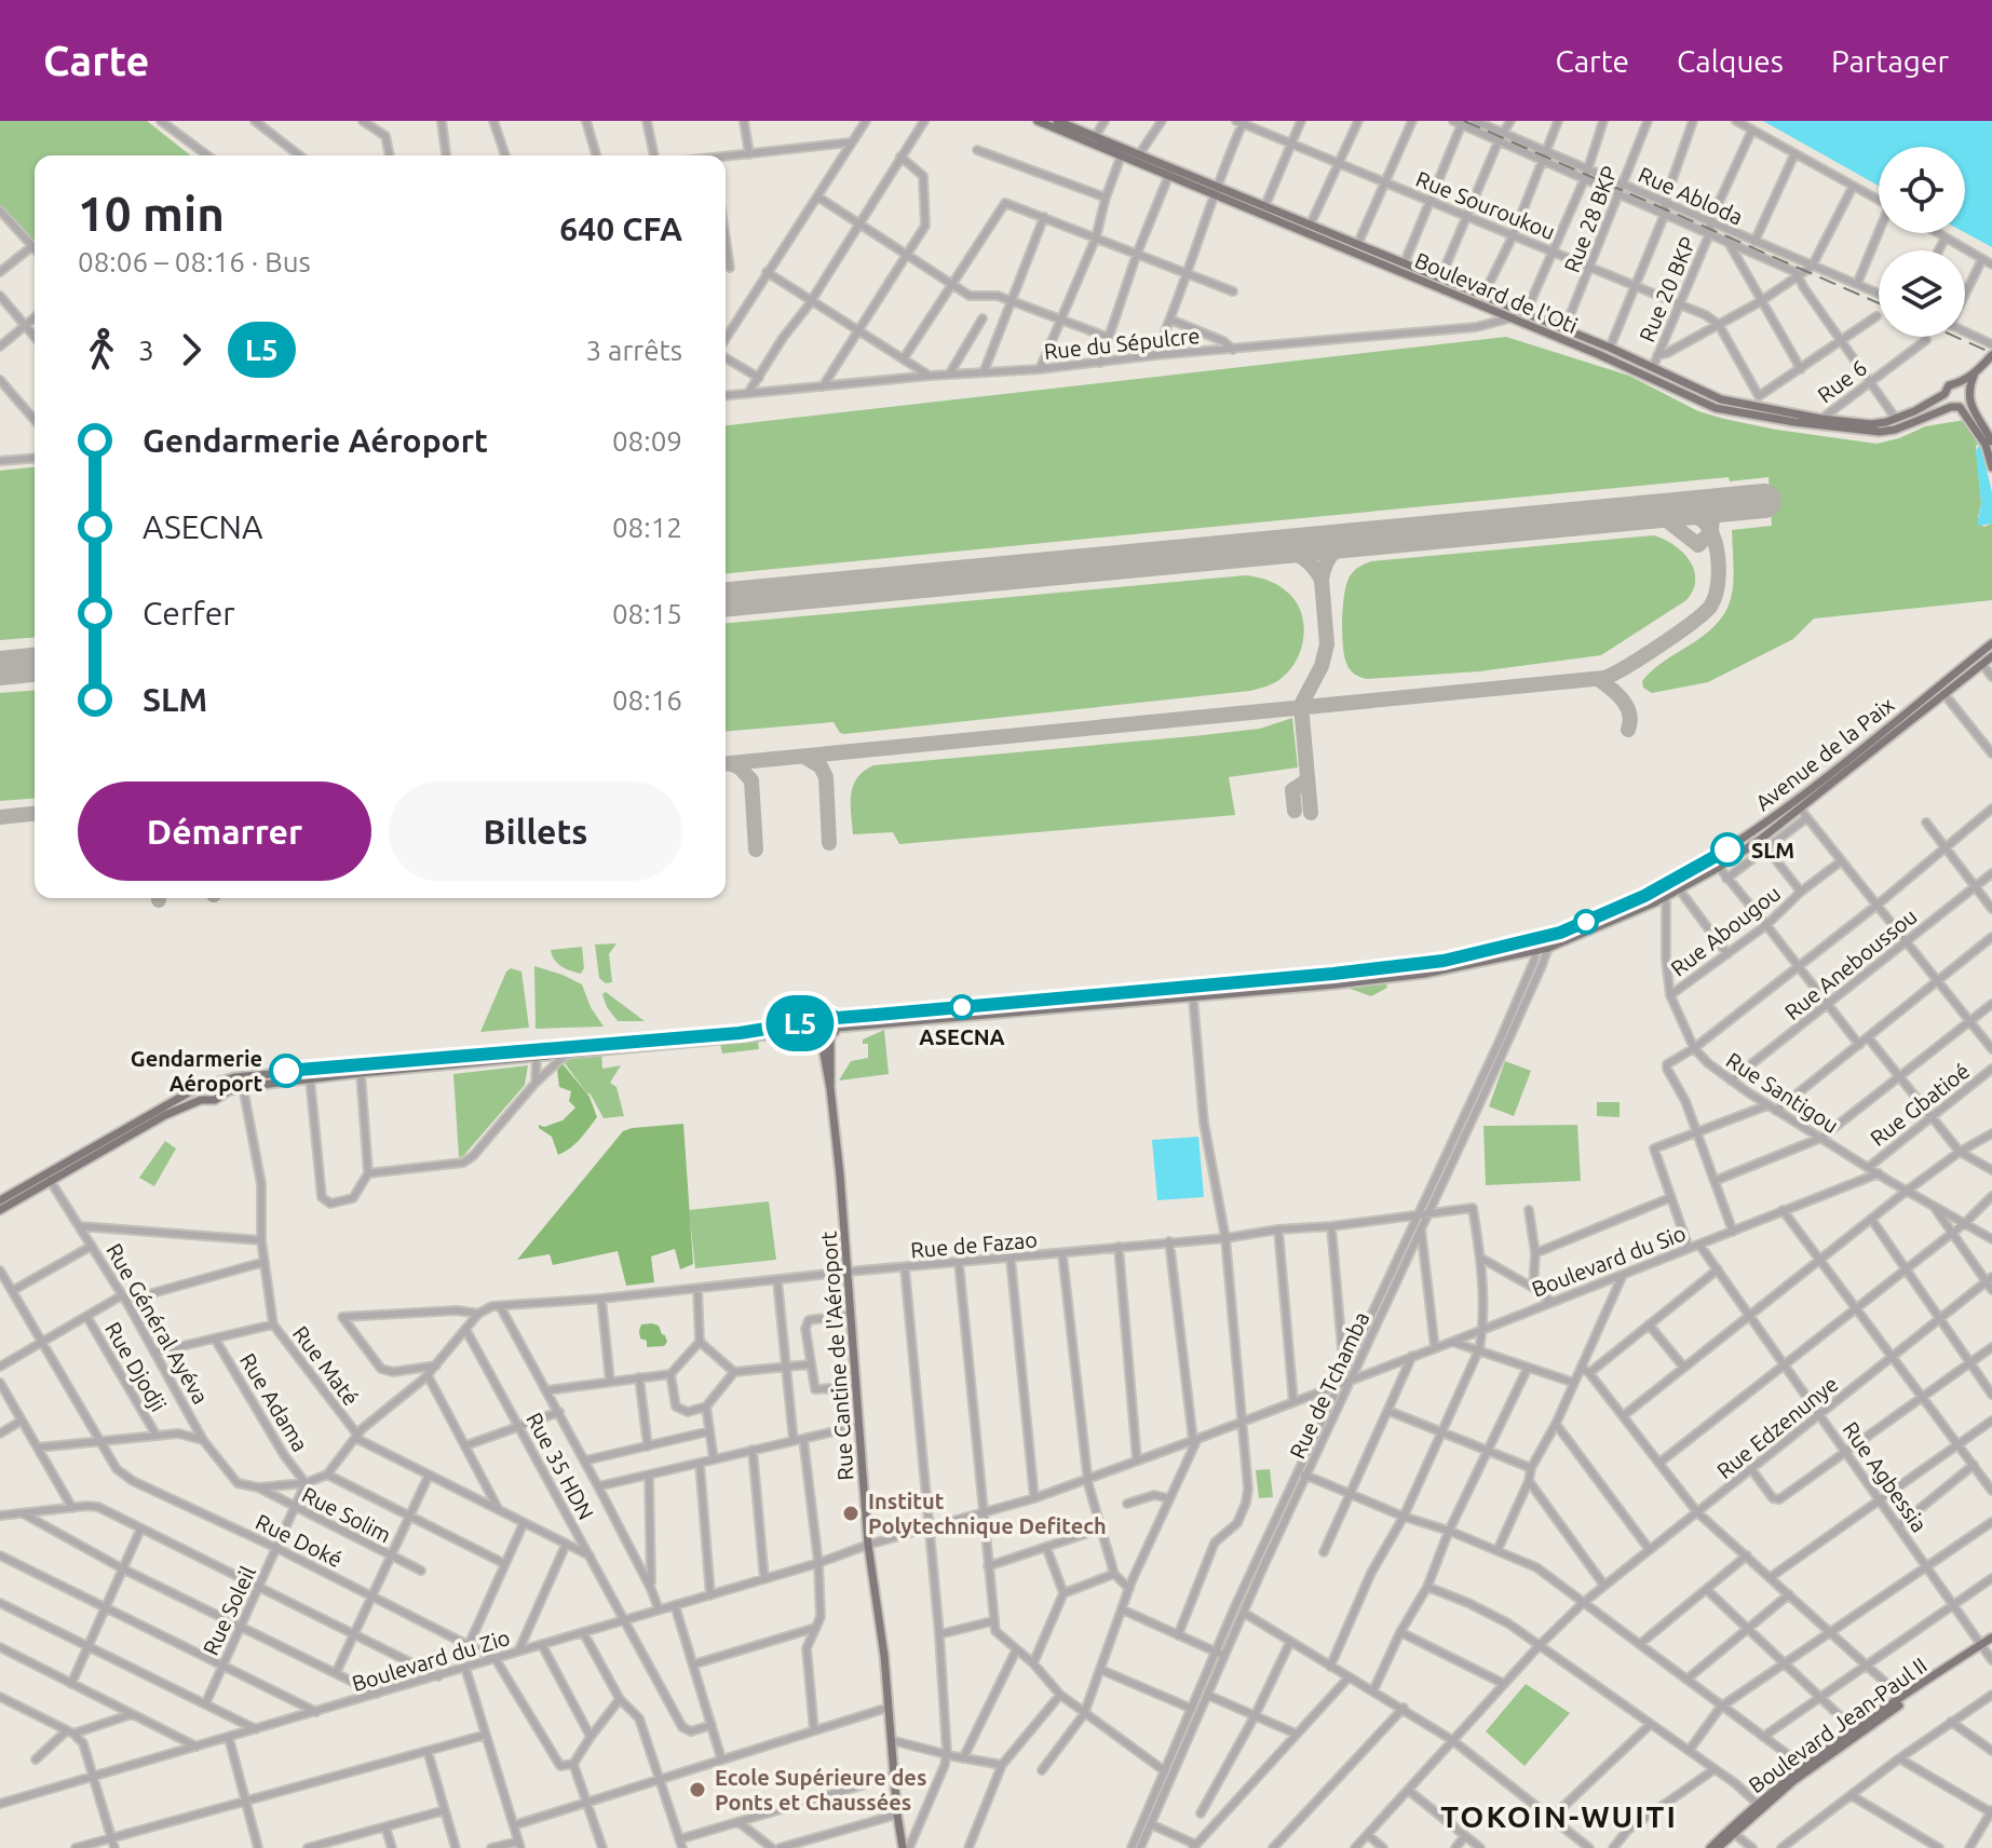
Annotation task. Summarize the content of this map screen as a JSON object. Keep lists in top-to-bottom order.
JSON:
{
  "streets": {
    "main road": [
      "Boulevard de l'Oti",
      "Avenue de la Paix",
      "Rue Cantine de l'Aéroport",
      "Boulevard Jean-Paul II"
    ],
    "street": [
      "Rue Abloda",
      "Rue Souroukou",
      "Rue 28 BKP",
      "Rue 20 BKP",
      "Rue du Sépulcre",
      "Rue 6",
      "Rue Abougou",
      "Rue Aneboussou",
      "Rue Santigou",
      "Rue Gbatioé",
      "Rue de Fazao",
      "Boulevard du Sio",
      "Rue Général Ayéva",
      "Rue Maté",
      "Rue Djodji",
      "Rue de Tchamba",
      "Rue Adama",
      "Rue Edzenunye",
      "Rue 35 HDN",
      "Rue Agbessia",
      "Rue Solim",
      "Rue Doké",
      "Rue Soleil",
      "Boulevard du Zio"
    ]
  },
  "crossings": [
    ["Rue Abloda", "Rue 28 BKP"],
    ["Rue Abloda", "Rue 20 BKP"],
    ["Rue Souroukou", "Rue 28 BKP"],
    ["Rue Souroukou", "Rue 20 BKP"],
    ["Rue 28 BKP", "Boulevard de l'Oti"],
    ["Rue 20 BKP", "Boulevard de l'Oti"],
    ["Boulevard de l'Oti", "Rue du Sépulcre"],
    ["Boulevard de l'Oti", "Rue 6"],
    ["Avenue de la Paix", "Rue de Tchamba"],
    ["Rue Abougou", "Rue Santigou"],
    ["Rue Aneboussou", "Rue Santigou"],
    ["Rue Santigou", "Rue Gbatioé"],
    ["Rue Santigou", "Boulevard du Sio"],
    ["Rue de Fazao", "Rue Cantine de l'Aéroport"],
    ["Rue de Fazao", "Rue de Tchamba"],
    ["Boulevard du Sio", "Rue de Tchamba"],
    ["Boulevard du Sio", "Rue Agbessia"],
    ["Boulevard du Sio", "Boulevard du Zio"],
    ["Rue Général Ayéva", "Rue Solim"],
    ["Rue Cantine de l'Aéroport", "Boulevard du Zio"],
    ["Rue Adama", "Rue Soleil"],
    ["Rue Edzenunye", "Rue Agbessia"],
    ["Rue 35 HDN", "Boulevard du Zio"],
    ["Rue Agbessia", "Boulevard Jean-Paul II"],
    ["Rue Solim", "Rue Soleil"],
    ["Rue Doké", "Rue Soleil"],
    ["Rue Doké", "Boulevard du Zio"]
  ],
  "districts": ["TOKOIN-WUITI"],
  "places": [
    "SLM",
    "ASECNA",
    "Gendarmerie Aéroport",
    "Institut Polytechnique Defitech",
    "Ecole Supérieure des Ponts et Chaussées"
  ],
  "lines": ["bus line L5"],
  "page": {
    "header": "Carte",
    "nav": ["Carte", "Calques", "Partager"],
    "on_map": "L5",
    "heading": ["10 min", "08:06 – 08:16 · Bus", "640 CFA"],
    "legs": ["3", "L5", "3 arrêts"],
    "list": [
      {
        "name": "Gendarmerie Aéroport",
        "value": "08:09"
      },
      {
        "name": "ASECNA",
        "value": "08:12"
      },
      {
        "name": "Cerfer",
        "value": "08:15"
      },
      {
        "name": "SLM",
        "value": "08:16"
      }
    ],
    "buttons": ["Démarrer", "Billets"]
  }
}
